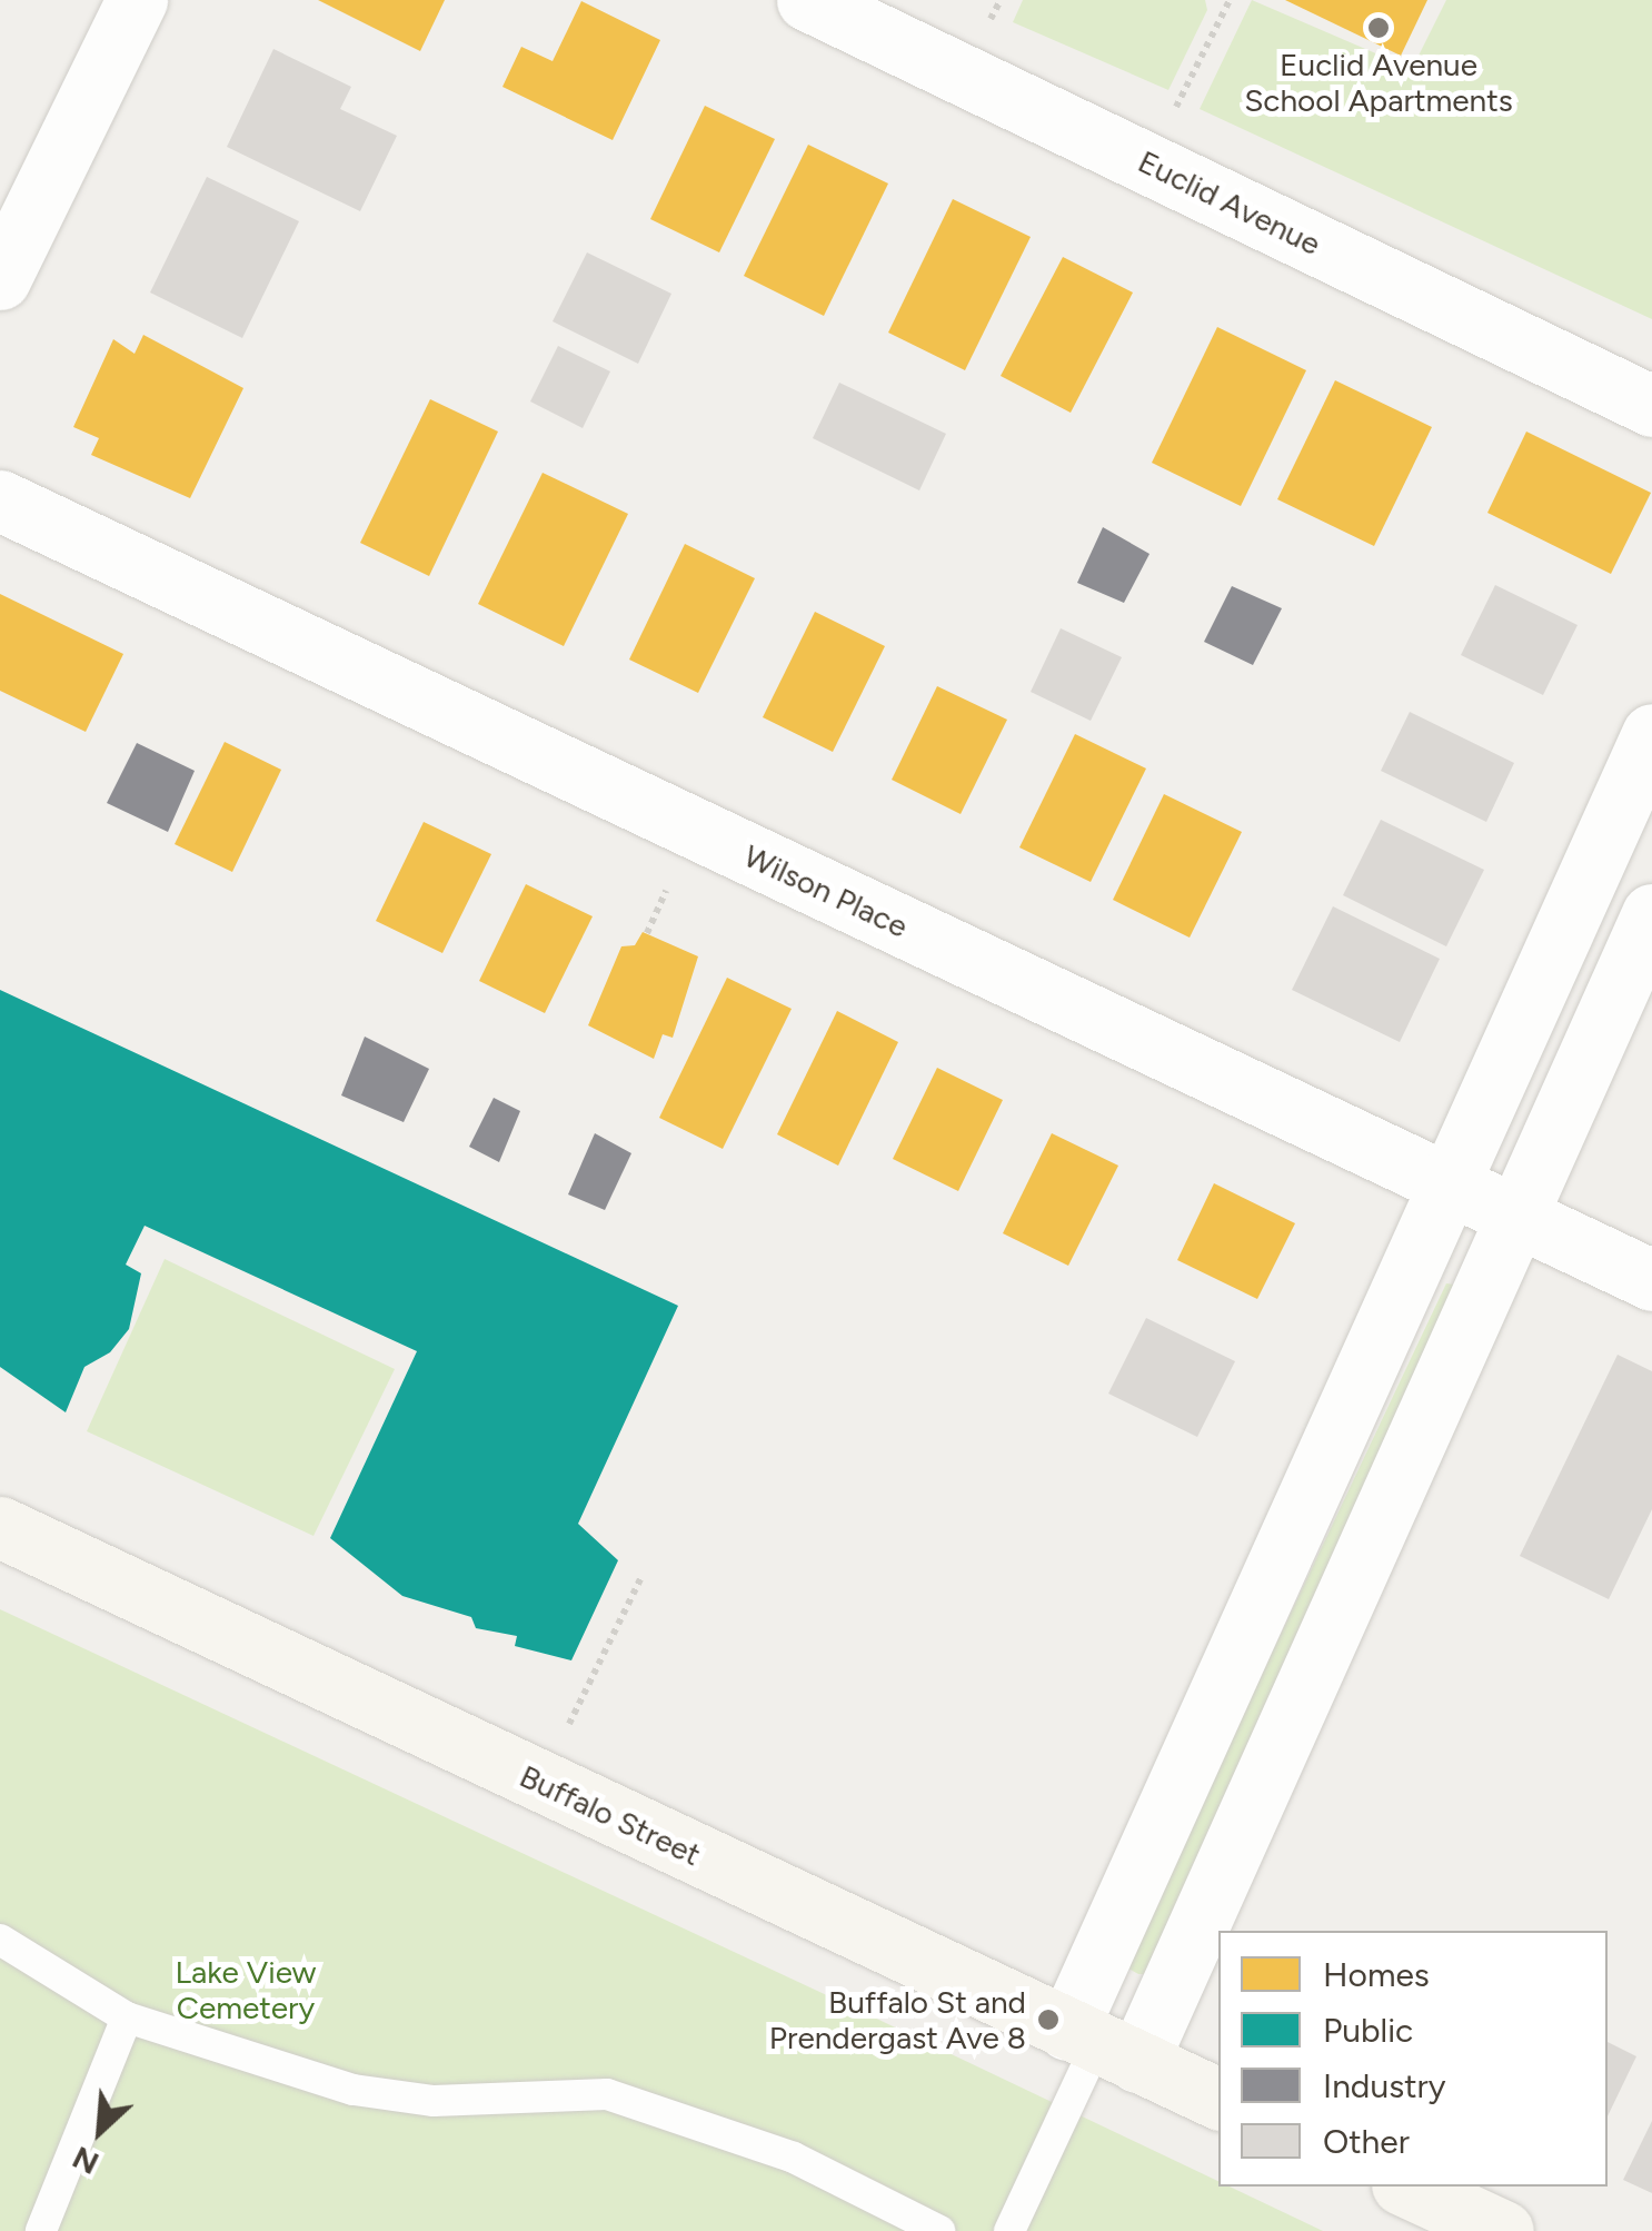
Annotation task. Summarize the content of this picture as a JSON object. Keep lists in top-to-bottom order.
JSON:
{
  "streets": {
    "street": ["Euclid Avenue", "Wilson Place", "Buffalo Street"]
  },
  "parks": ["Lake View Cemetery"],
  "places": ["Euclid Avenue School Apartments", "Buffalo St and Prendergast Ave 8"],
  "legend": [
    "Homes",
    "Public",
    "Industry",
    "Other"
  ],
  "north": "bottom left"
}
